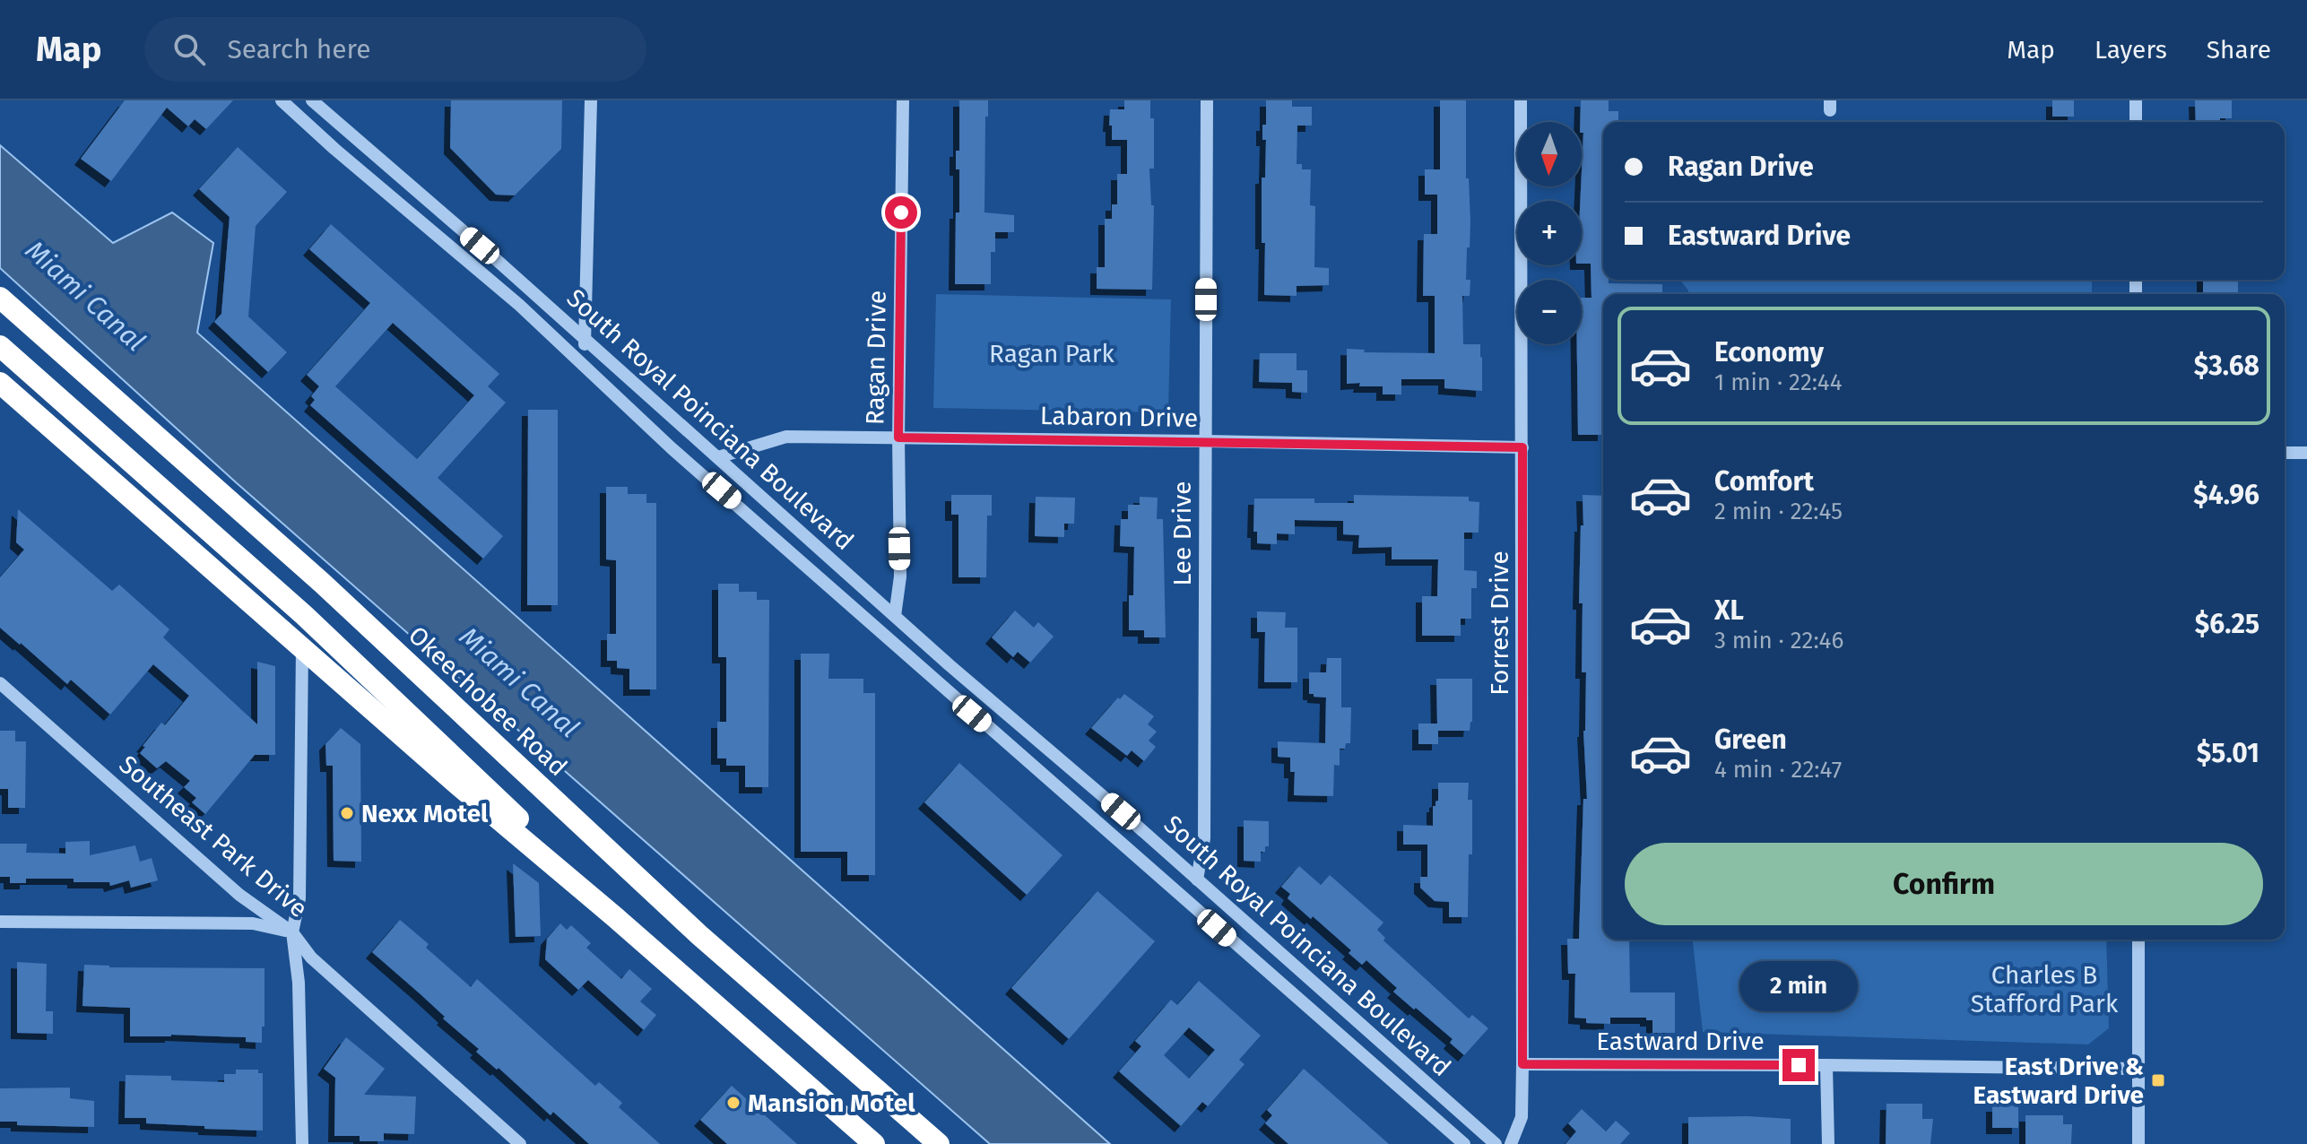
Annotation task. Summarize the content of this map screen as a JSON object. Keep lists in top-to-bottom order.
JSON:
{
  "streets": {
    "highway": ["Okeechobee Road"],
    "street": [
      "Ragan Drive",
      "Labaron Drive",
      "South Royal Poinciana Boulevard",
      "Lee Drive",
      "Forrest Drive",
      "Southeast Park Drive",
      "Eastward Drive"
    ]
  },
  "crossings": [
    ["Ragan Drive", "Labaron Drive"],
    ["Ragan Drive", "South Royal Poinciana Boulevard"],
    ["Labaron Drive", "South Royal Poinciana Boulevard"],
    ["Labaron Drive", "Lee Drive"],
    ["Labaron Drive", "Forrest Drive"],
    ["South Royal Poinciana Boulevard", "Lee Drive"],
    ["Forrest Drive", "Eastward Drive"]
  ],
  "water": ["Miami Canal"],
  "parks": ["Ragan Park", "Charles B Stafford Park"],
  "places": {
    "other": ["Nexx Motel", "Mansion Motel"],
    "transit": ["East Drive & Eastward Drive"]
  },
  "north": "bottom",
  "page": {
    "header": "Map",
    "search": "Search here",
    "nav": ["Map", "Layers", "Share"],
    "map_buttons": ["+", "−"],
    "banner": ["Ragan Drive", "Eastward Drive"],
    "list": [
      {
        "name": "Economy",
        "note": "1 min · 22:44",
        "value": "$3.68"
      },
      {
        "name": "Comfort",
        "note": "2 min · 22:45",
        "value": "$4.96"
      },
      {
        "name": "XL",
        "note": "3 min · 22:46",
        "value": "$6.25"
      },
      {
        "name": "Green",
        "note": "4 min · 22:47",
        "value": "$5.01"
      }
    ],
    "buttons": "Confirm",
    "bubble": "2 min"
  }
}
